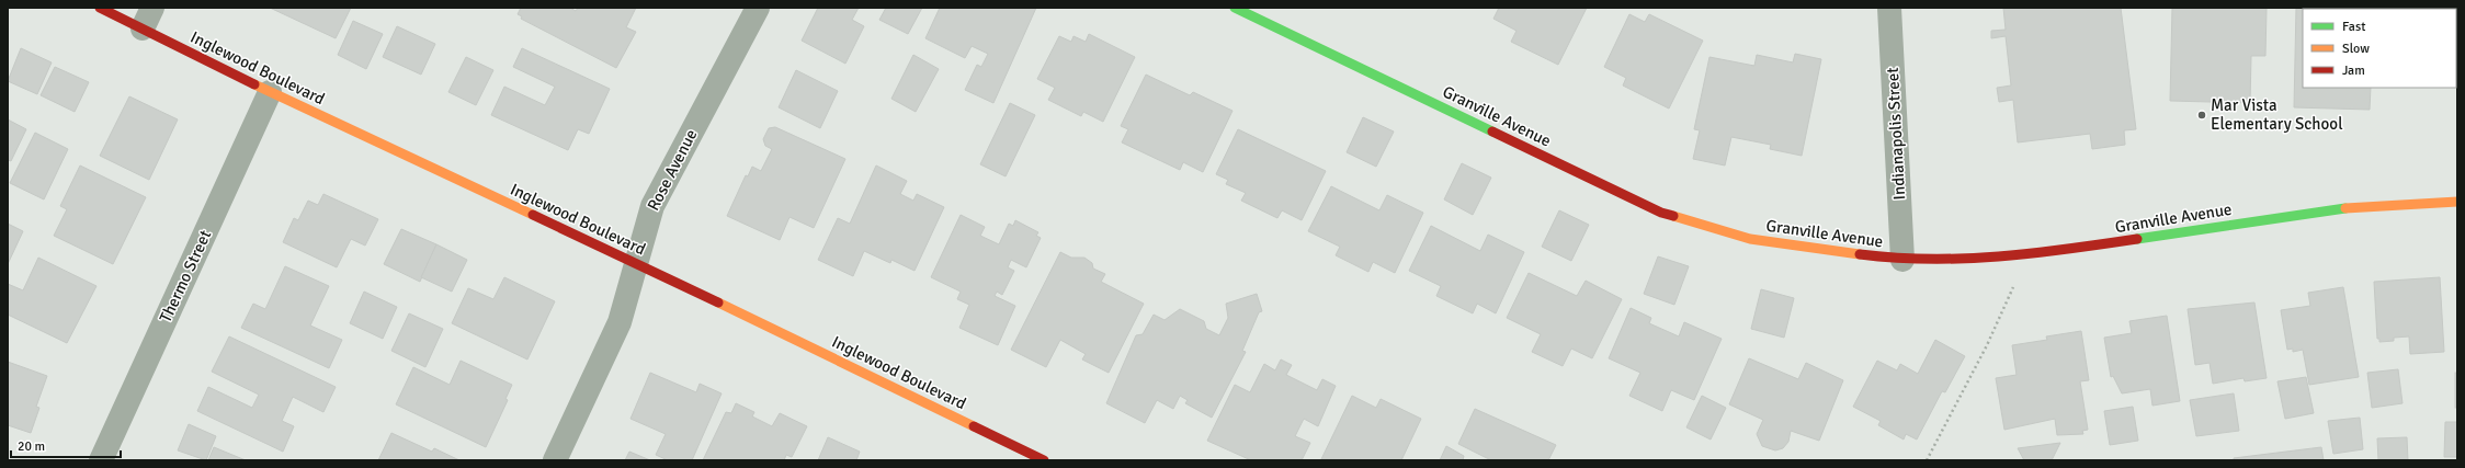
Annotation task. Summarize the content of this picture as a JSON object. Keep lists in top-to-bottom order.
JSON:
{
  "streets": {
    "street": [
      "Inglewood Boulevard",
      "Granville Avenue",
      "Indianapolis Street",
      "Rose Avenue",
      "Thermo Street"
    ]
  },
  "crossings": [
    ["Inglewood Boulevard", "Rose Avenue"],
    ["Inglewood Boulevard", "Thermo Street"],
    ["Granville Avenue", "Indianapolis Street"]
  ],
  "places": ["Mar Vista Elementary School"],
  "legend": ["Fast", "Slow", "Jam"],
  "scale_bar": "20 m"
}
